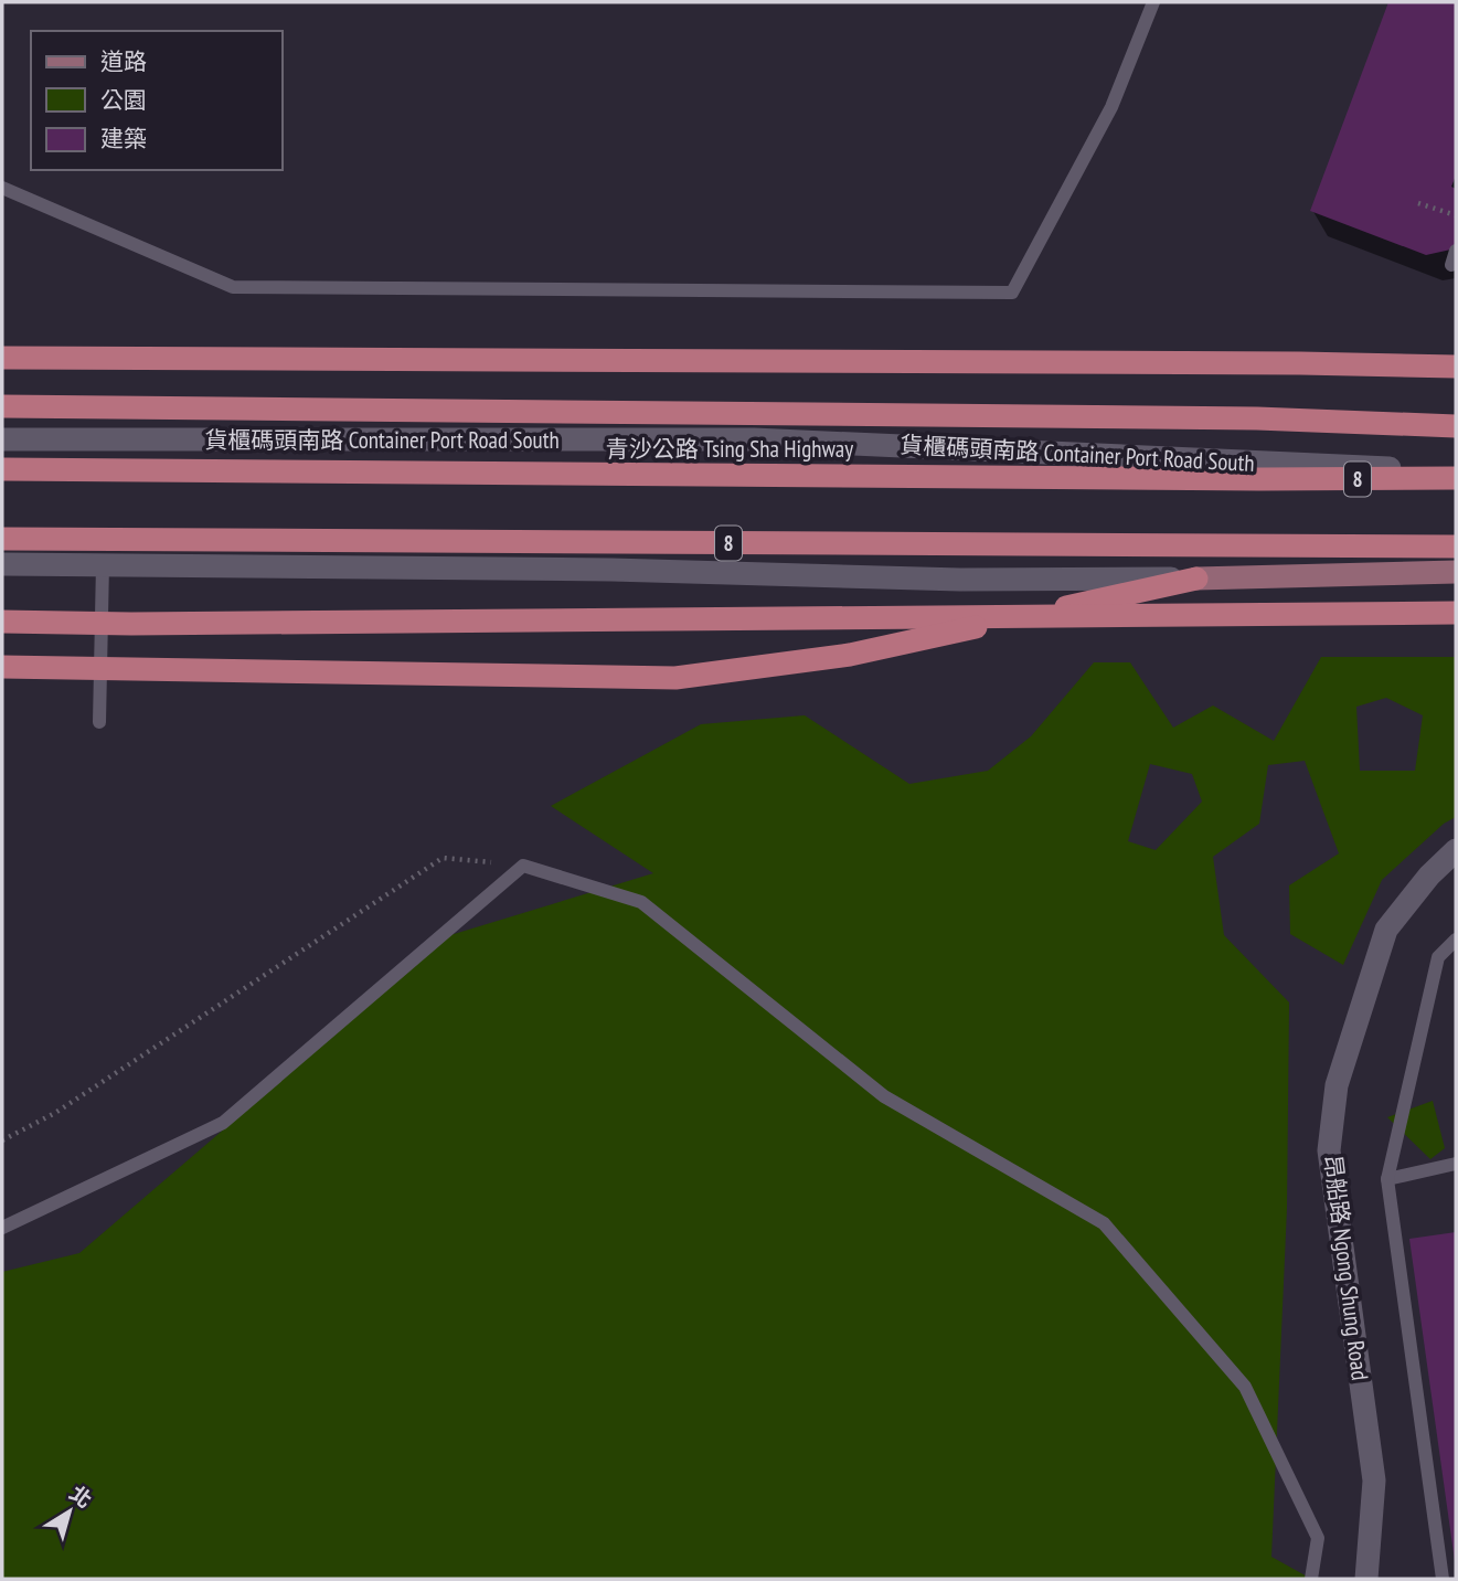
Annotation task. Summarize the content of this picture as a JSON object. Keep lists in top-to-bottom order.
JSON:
{
  "streets": {
    "highway": ["青沙公路 Tsing Sha Highway", "8"],
    "street": ["貨櫃碼頭南路 Container Port Road South", "昂船路 Ngong Shung Road"]
  },
  "legend": ["道路", "公園", "建築"],
  "north": "top right"
}
